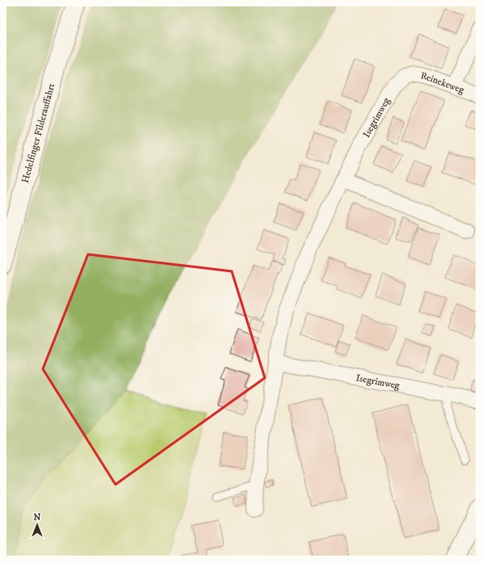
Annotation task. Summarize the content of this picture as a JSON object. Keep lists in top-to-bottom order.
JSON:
{
  "streets": {
    "main road": ["Hedelfinger Filderauffahrt"],
    "street": ["Reinekeweg", "Isegrimweg"]
  },
  "crossings": [
    ["Reinekeweg", "Isegrimweg"]
  ],
  "north": "top"
}
